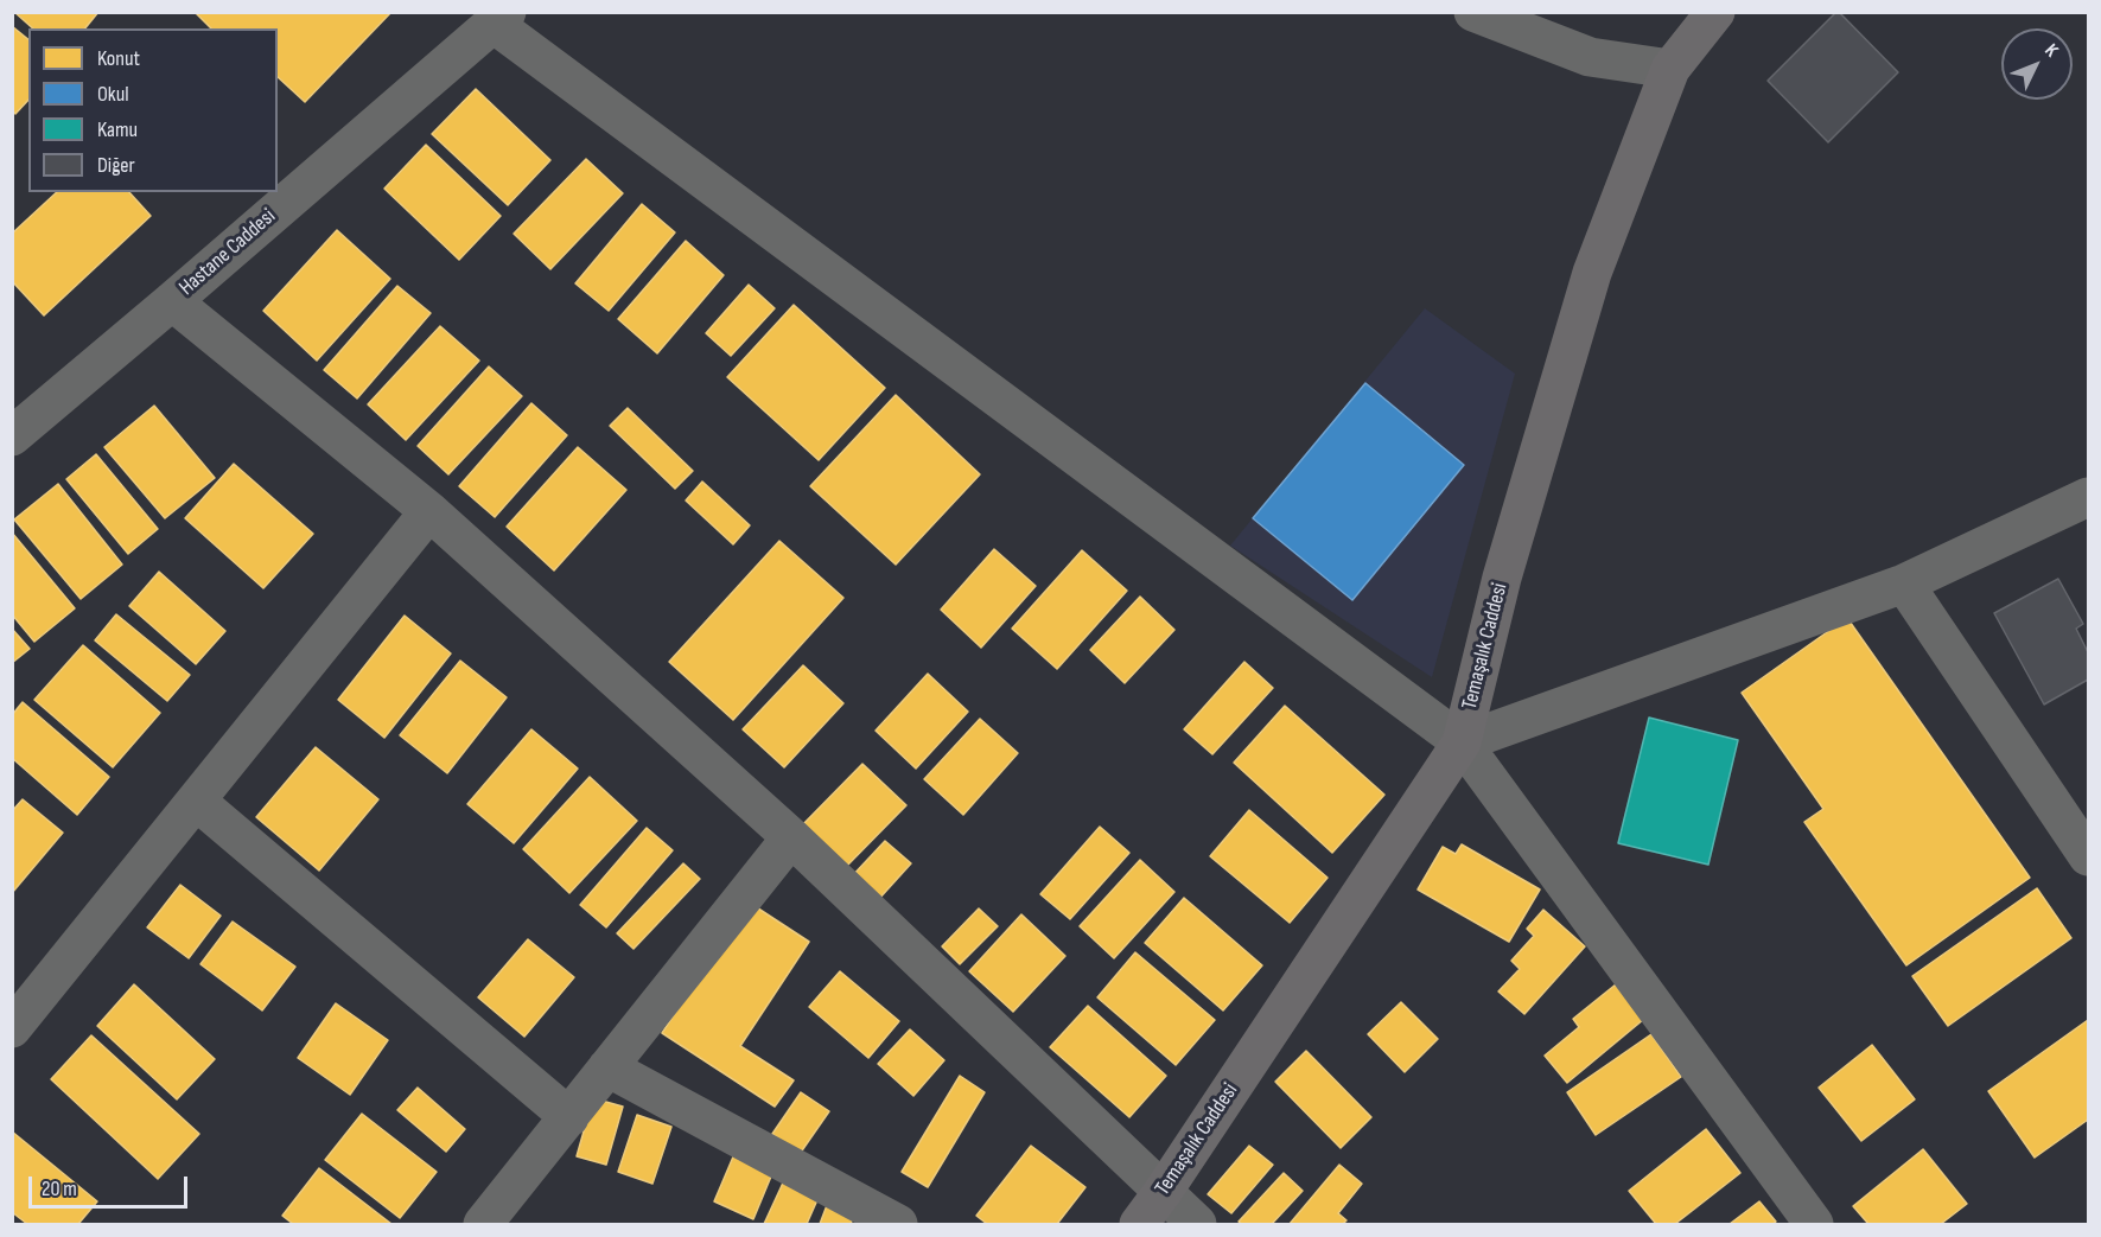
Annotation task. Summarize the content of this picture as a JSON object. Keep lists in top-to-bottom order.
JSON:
{
  "streets": {
    "street": ["Hastane Caddesi", "Temaşalık Caddesi"]
  },
  "legend": [
    "Konut",
    "Okul",
    "Kamu",
    "Diğer"
  ],
  "scale_bar": "20 m",
  "north": "top right"
}
